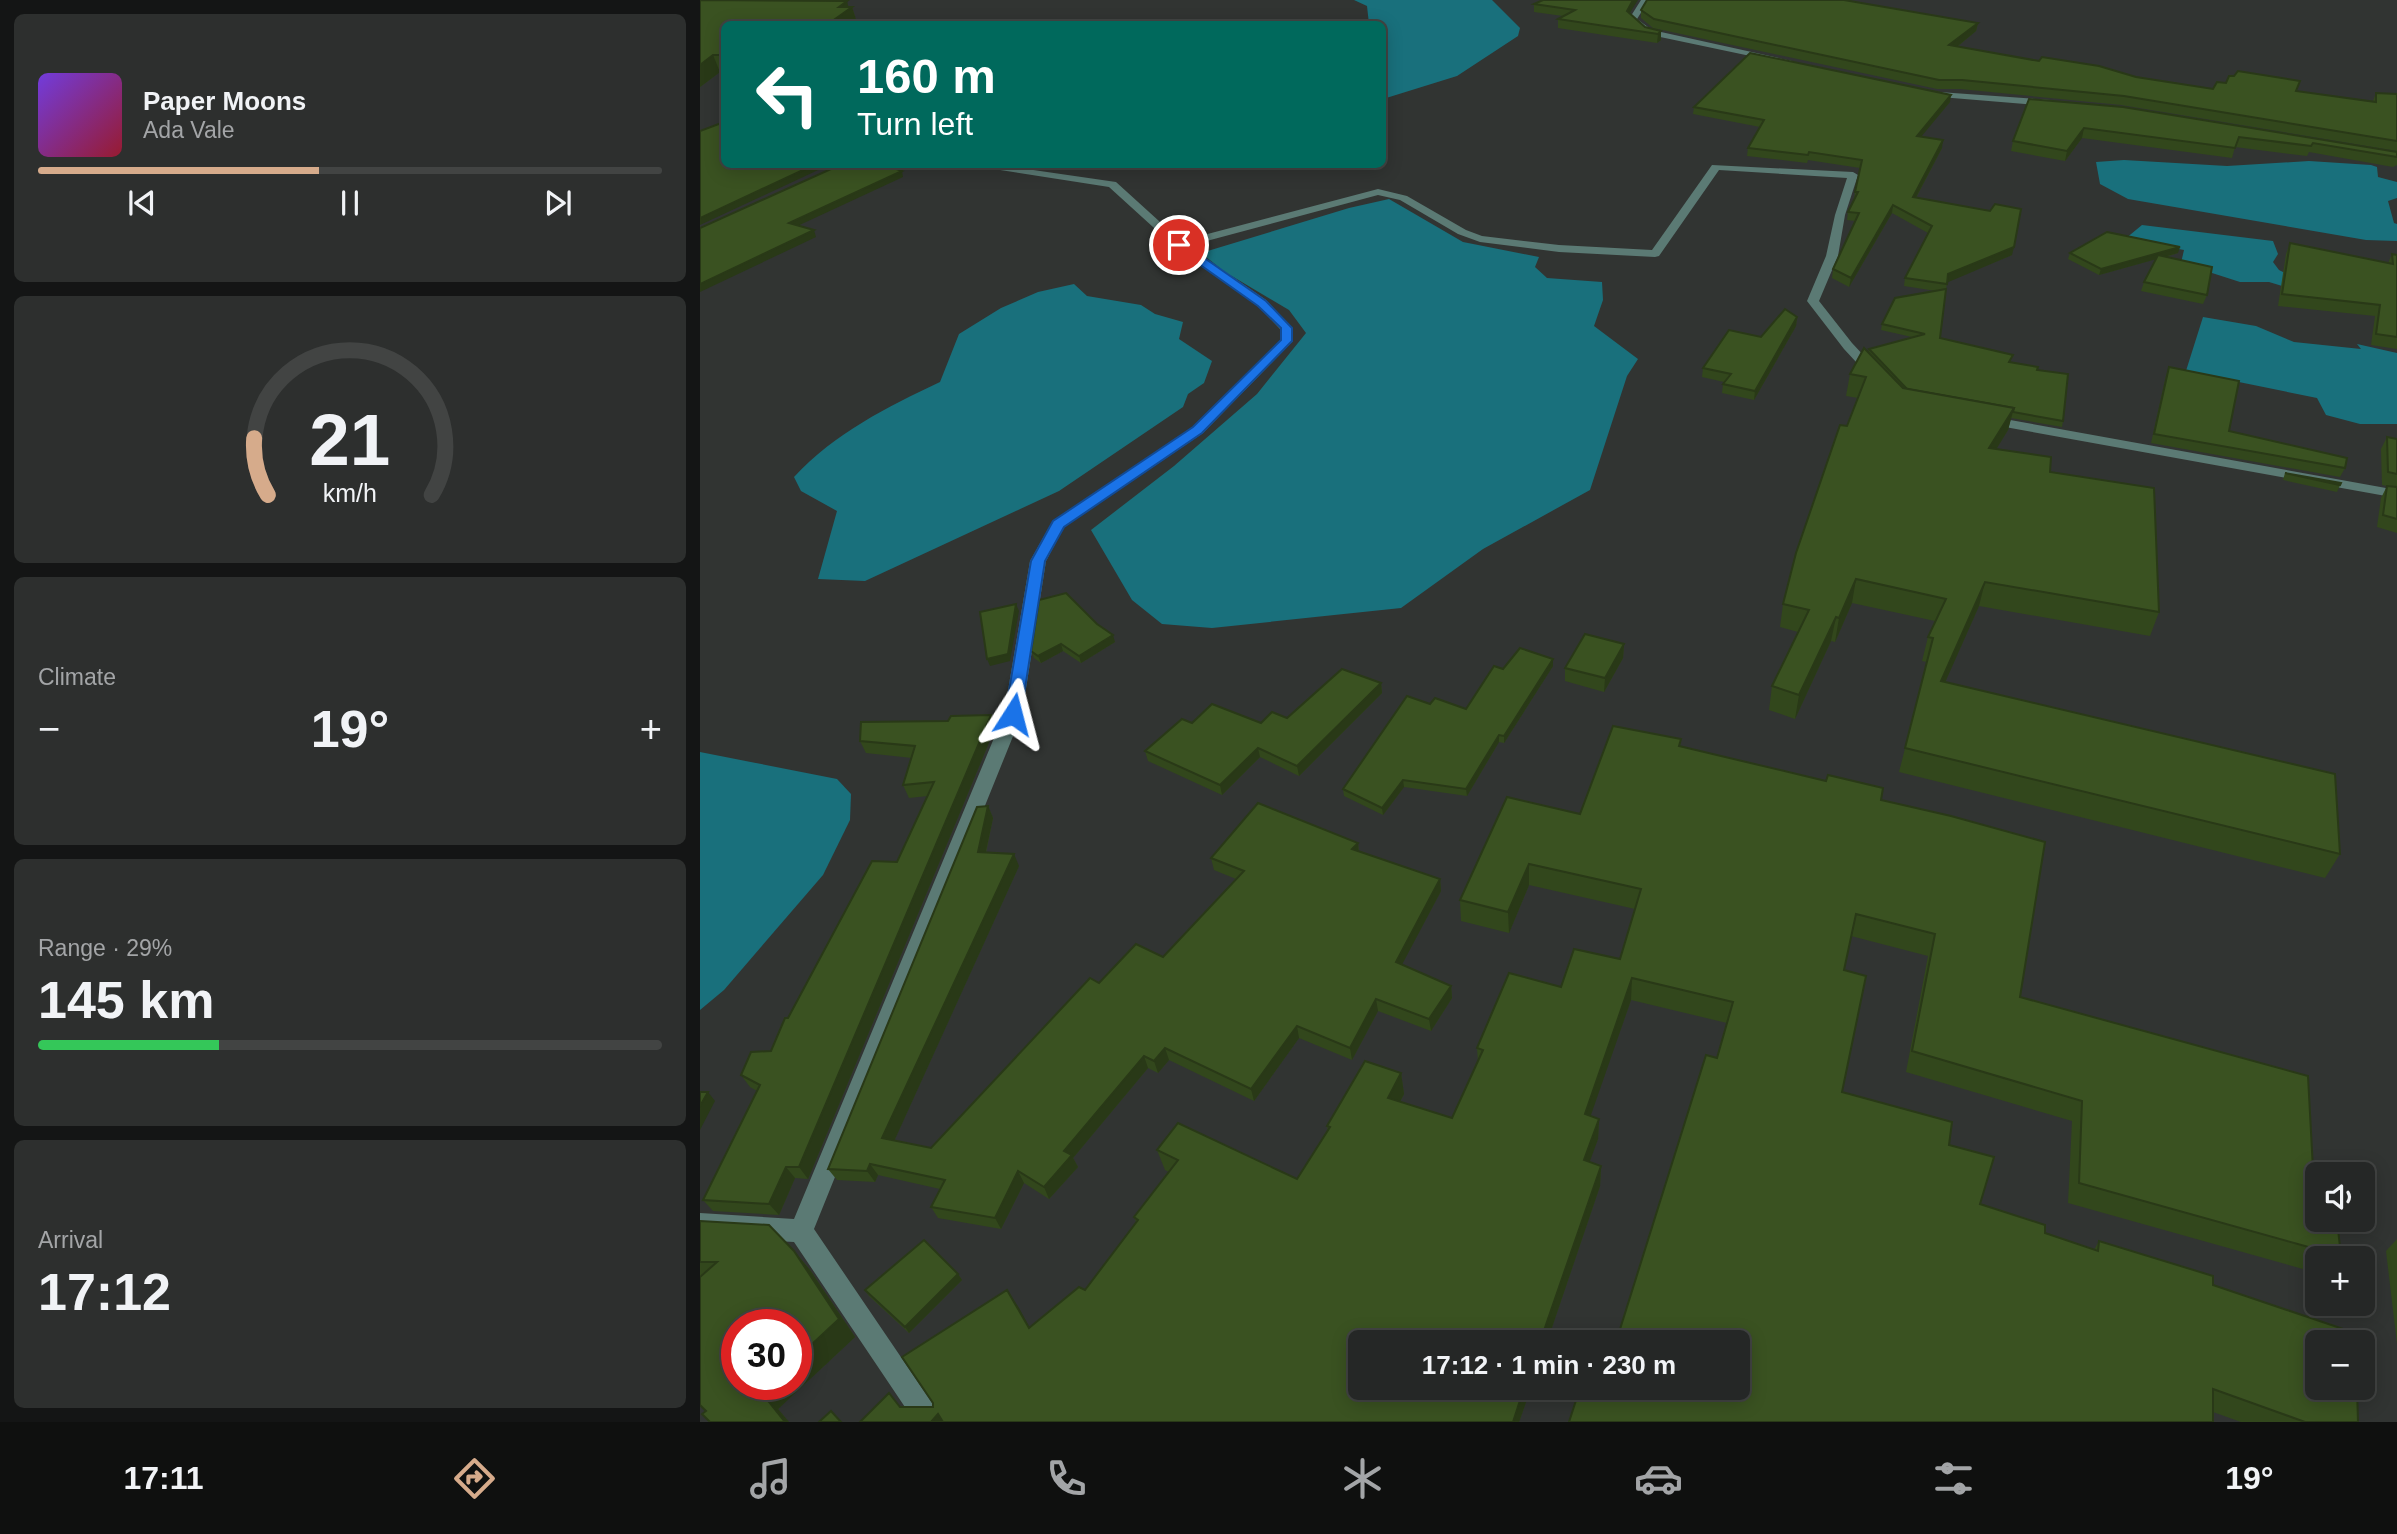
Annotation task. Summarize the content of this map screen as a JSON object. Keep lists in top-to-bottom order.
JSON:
{
  "page": {
    "turn": ["160 m", "Turn left"],
    "song": ["Paper Moons", "Ada Vale"],
    "tile": [
      "Climate",
      ["Range · 29%", "145 km"],
      ["Arrival", "17:12"]
    ],
    "heat": ["−", "19°", "+"],
    "map_buttons": ["+", "−"],
    "limit": "30",
    "trip": "17:12 · 1 min · 230 m",
    "tabs": ["17:11", "19°"],
    "gauge": ["21", "km/h"]
  }
}
